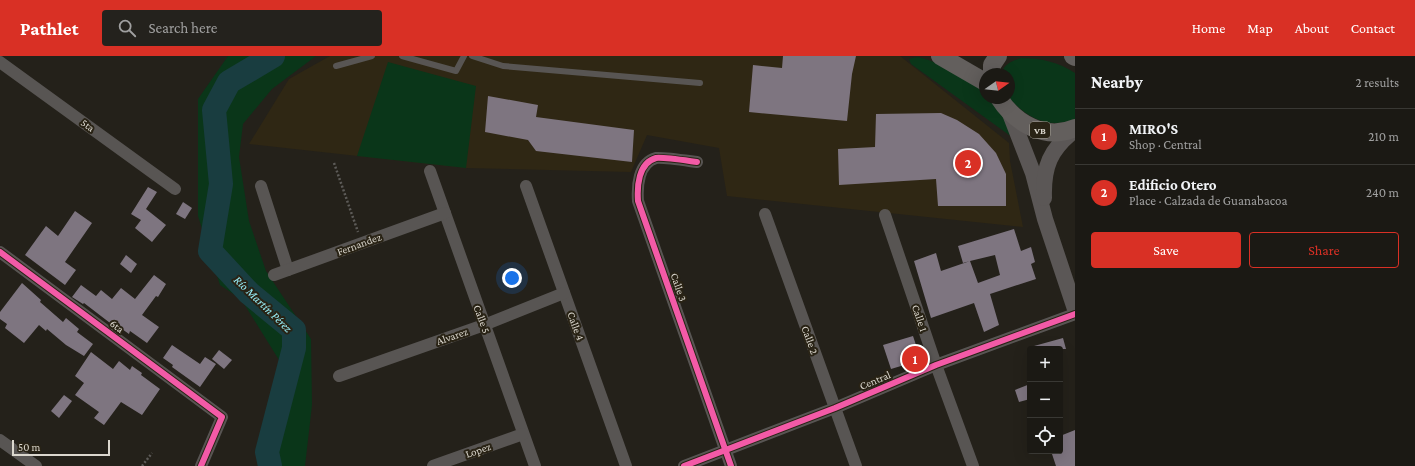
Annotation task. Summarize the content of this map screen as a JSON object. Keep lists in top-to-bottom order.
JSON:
{
  "streets": {
    "main road": ["VB"],
    "street": [
      "5ta",
      "Fernandez",
      "Calle 3",
      "Calle 1",
      "Calle 5",
      "6ta",
      "Calle 4",
      "Alvarez",
      "Calle 2",
      "Central",
      "Lopez"
    ]
  },
  "crossings": [
    ["Fernandez", "Calle 5"],
    ["Calle 3", "Central"],
    ["Calle 1", "Central"],
    ["Calle 5", "Alvarez"],
    ["Calle 5", "Lopez"],
    ["Calle 4", "Alvarez"],
    ["Calle 2", "Central"]
  ],
  "water": ["Río Martín Pérez"],
  "scale_bar": "50 m",
  "north": "right",
  "page": {
    "header": "Pathlet",
    "search": "Search here",
    "nav": [
      "Home",
      "Map",
      "About",
      "Contact"
    ],
    "heading": ["Nearby", "2 results"],
    "list": [
      {
        "mark": "1",
        "name": "MIRO'S",
        "note": "Shop · Central",
        "value": "210 m"
      },
      {
        "mark": "2",
        "name": "Edificio Otero",
        "note": "Place · Calzada de Guanabacoa",
        "value": "240 m"
      }
    ],
    "pins": ["2", "1"],
    "buttons": ["Save", "Share"],
    "map_buttons": ["+", "−"],
    "scale": "50 m"
  }
}
